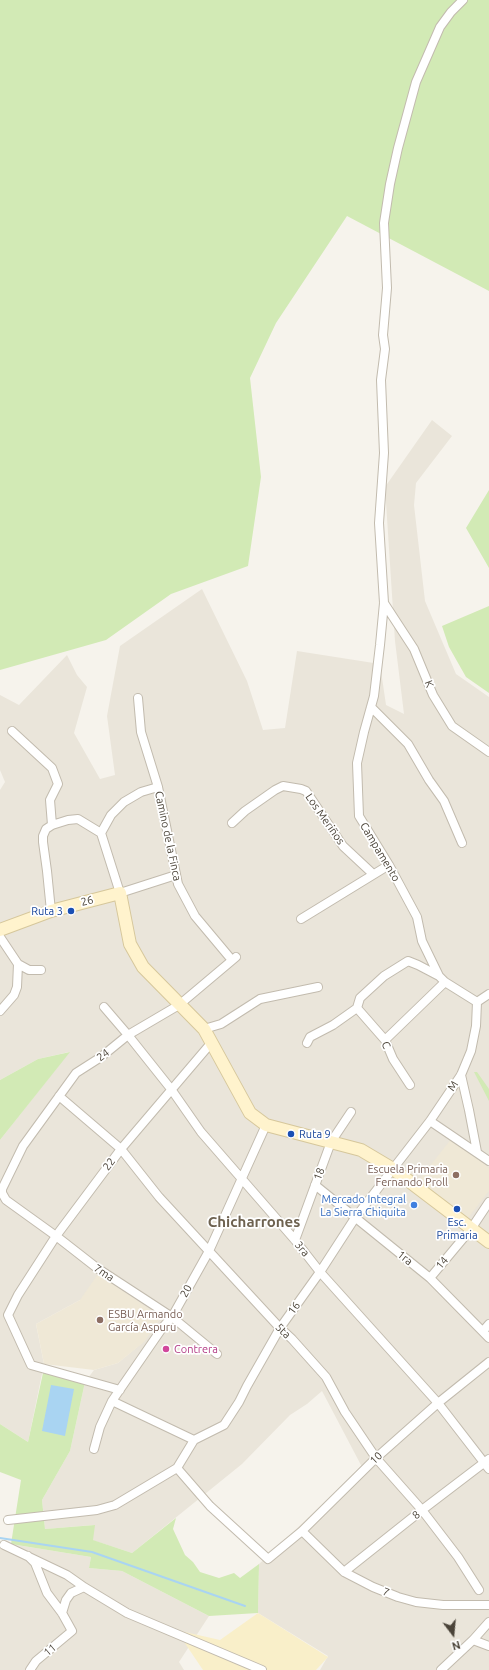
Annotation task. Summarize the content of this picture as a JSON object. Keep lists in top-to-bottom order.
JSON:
{
  "streets": {
    "street": [
      "K",
      "Los Meriños",
      "Camino de la Finca",
      "Campamento",
      "26",
      "C",
      "24",
      "M",
      "22",
      "18",
      "3ra",
      "1ra",
      "14",
      "7ma",
      "20",
      "16",
      "5ta",
      "10",
      "8",
      "7",
      "11"
    ]
  },
  "crossings": [
    ["K", "Campamento"],
    ["Camino de la Finca", "26"],
    ["Camino de la Finca", "24"],
    ["Campamento", "M"],
    ["24", "3ra"],
    ["24", "7ma"],
    ["24", "5ta"],
    ["M", "16"],
    ["22", "3ra"],
    ["22", "7ma"],
    ["22", "20"],
    ["22", "5ta"],
    ["18", "3ra"],
    ["18", "1ra"],
    ["3ra", "20"],
    ["3ra", "16"],
    ["3ra", "10"],
    ["3ra", "8"],
    ["1ra", "14"],
    ["1ra", "16"],
    ["7ma", "20"],
    ["20", "5ta"],
    ["16", "5ta"],
    ["5ta", "10"],
    ["5ta", "8"],
    ["10", "7"],
    ["8", "7"]
  ],
  "districts": ["Chicharrones"],
  "places": [
    "Ruta 3",
    "Ruta 9",
    "Escuela Primaria Fernando Proll",
    "Mercado Integral La Sierra Chiquita",
    "Esc. Primaria",
    "ESBU Armando García Aspuru",
    "Contrera"
  ],
  "north": "bottom"
}
